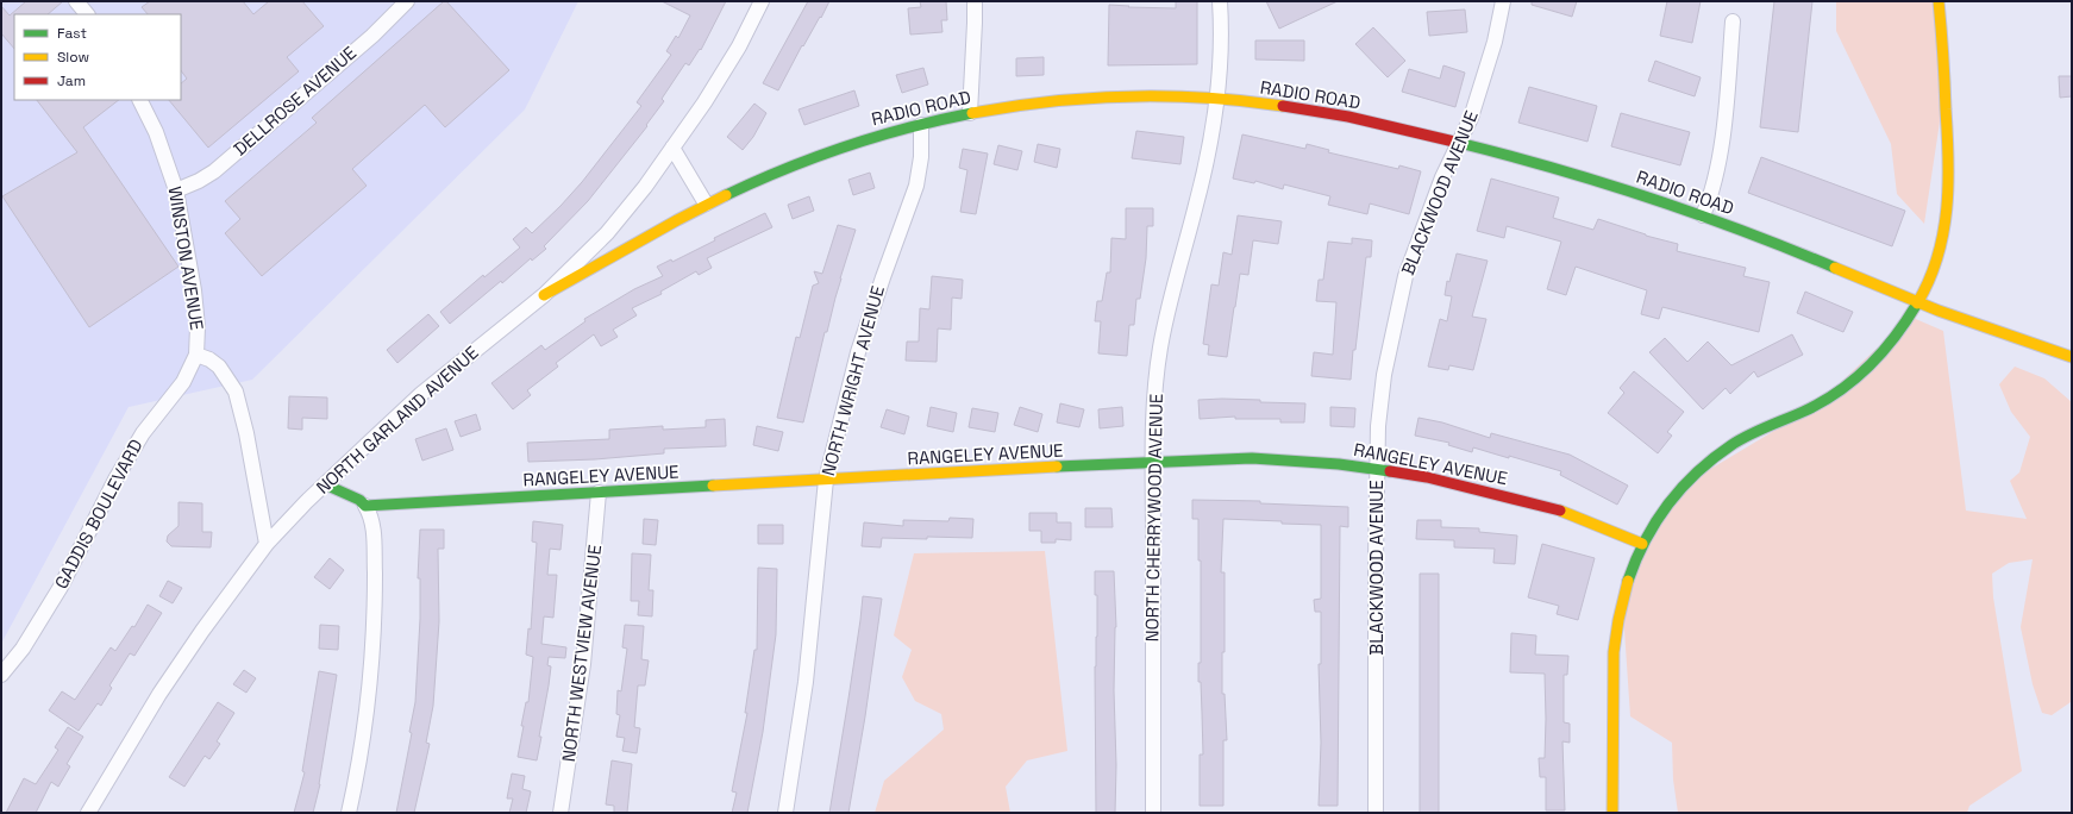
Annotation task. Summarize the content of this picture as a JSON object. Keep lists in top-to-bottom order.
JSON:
{
  "streets": {
    "street": [
      "RADIO ROAD",
      "DELLROSE AVENUE",
      "BLACKWOOD AVENUE",
      "WINSTON AVENUE",
      "NORTH WRIGHT AVENUE",
      "NORTH GARLAND AVENUE",
      "RANGELEY AVENUE",
      "GADDIS BOULEVARD",
      "NORTH CHERRYWOOD AVENUE",
      "NORTH WESTVIEW AVENUE"
    ]
  },
  "crossings": [
    ["RADIO ROAD", "BLACKWOOD AVENUE"],
    ["RADIO ROAD", "NORTH WRIGHT AVENUE"],
    ["RADIO ROAD", "NORTH GARLAND AVENUE"],
    ["RADIO ROAD", "NORTH CHERRYWOOD AVENUE"],
    ["DELLROSE AVENUE", "WINSTON AVENUE"],
    ["BLACKWOOD AVENUE", "RANGELEY AVENUE"],
    ["WINSTON AVENUE", "NORTH GARLAND AVENUE"],
    ["WINSTON AVENUE", "GADDIS BOULEVARD"],
    ["NORTH WRIGHT AVENUE", "RANGELEY AVENUE"],
    ["RANGELEY AVENUE", "NORTH CHERRYWOOD AVENUE"],
    ["RANGELEY AVENUE", "NORTH WESTVIEW AVENUE"]
  ],
  "legend": ["Fast", "Slow", "Jam"]
}
